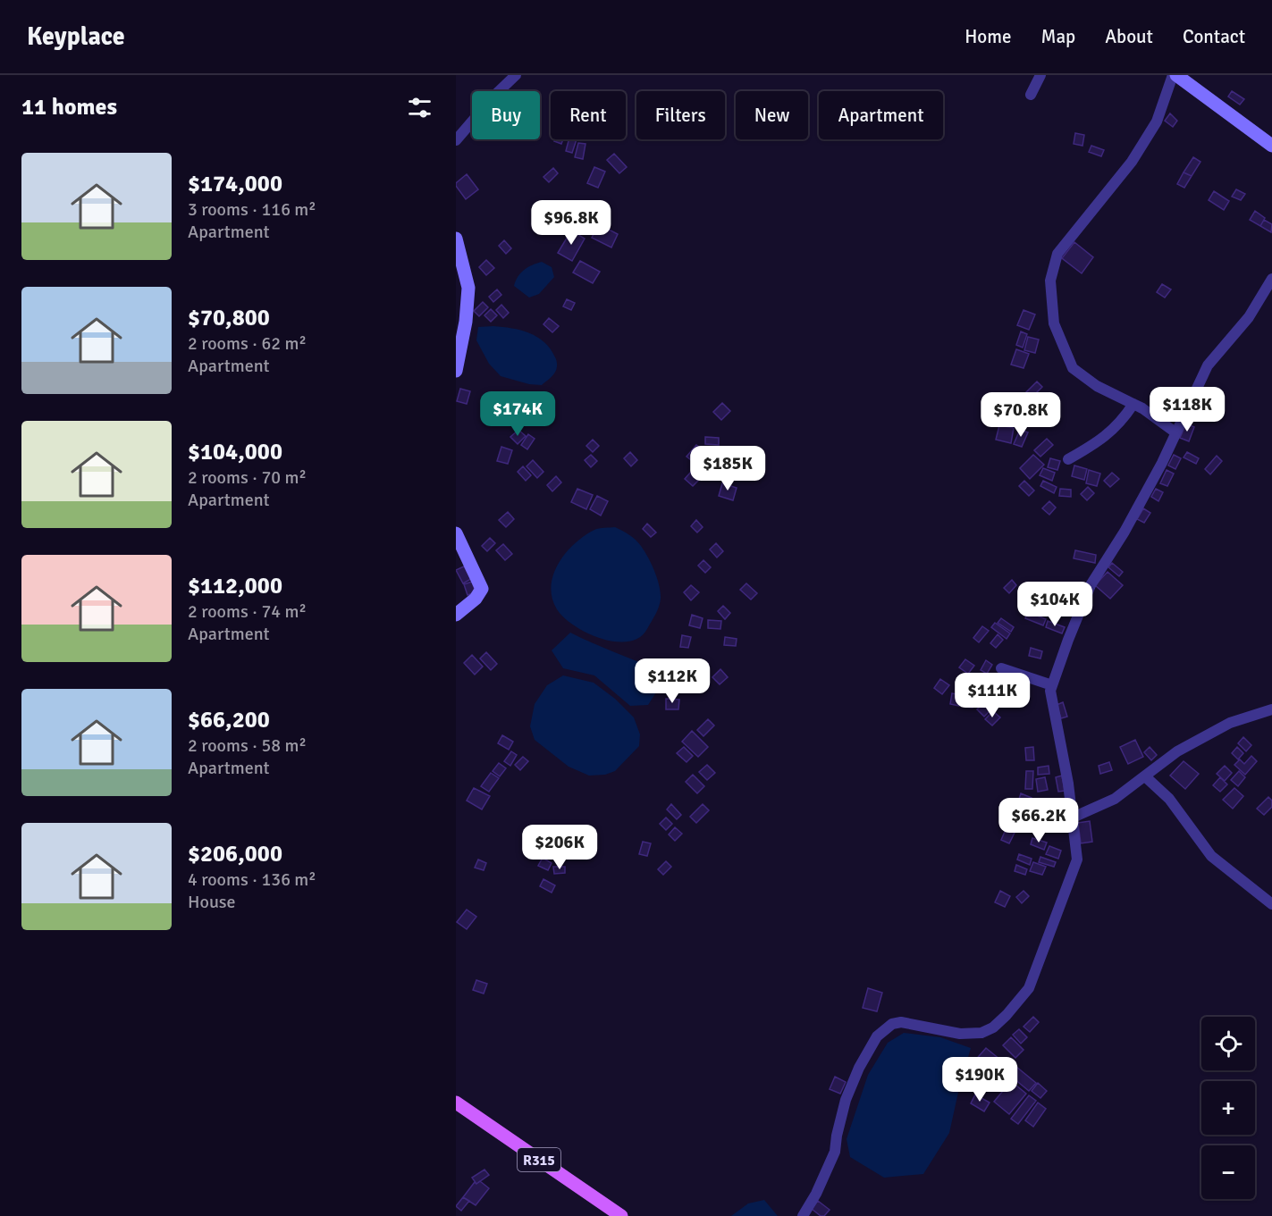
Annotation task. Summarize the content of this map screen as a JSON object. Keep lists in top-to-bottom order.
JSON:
{
  "streets": {
    "main road": ["R315"]
  },
  "page": {
    "header": "Keyplace",
    "nav": [
      "Home",
      "Map",
      "About",
      "Contact"
    ],
    "heading": "11 homes",
    "chip": [
      "Buy",
      "Rent",
      "Filters",
      "New",
      "Apartment"
    ],
    "list": [
      {
        "name": "$174,000",
        "note": "3 rooms · 116 m² · Apartment"
      },
      {
        "name": "$70,800",
        "note": "2 rooms · 62 m² · Apartment"
      },
      {
        "name": "$104,000",
        "note": "2 rooms · 70 m² · Apartment"
      },
      {
        "name": "$112,000",
        "note": "2 rooms · 74 m² · Apartment"
      },
      {
        "name": "$66,200",
        "note": "2 rooms · 58 m² · Apartment"
      },
      {
        "name": "$206,000",
        "note": "4 rooms · 136 m² · House"
      }
    ],
    "price": [
      "$96.8K",
      "$118K",
      "$174K",
      "$70.8K",
      "$185K",
      "$104K",
      "$112K",
      "$111K",
      "$66.2K",
      "$206K",
      "$190K"
    ],
    "map_buttons": ["+", "−"]
  }
}
